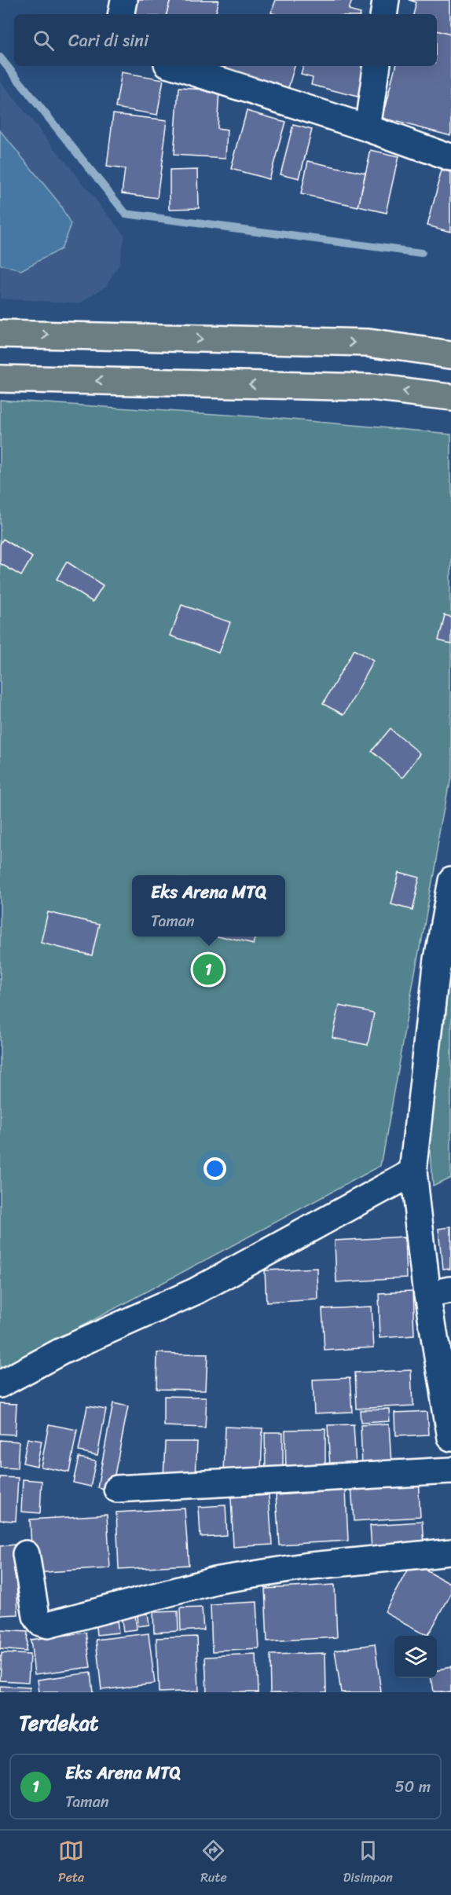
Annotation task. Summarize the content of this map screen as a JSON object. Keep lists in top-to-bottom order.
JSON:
{
  "page": {
    "search": "Cari di sini",
    "popup": ["Eks Arena MTQ", "Taman"],
    "pins": "1",
    "heading": "Terdekat",
    "list": [
      {
        "mark": "1",
        "name": "Eks Arena MTQ",
        "note": "Taman",
        "value": "50 m"
      }
    ],
    "nav": ["Peta", "Rute", "Disimpan"]
  }
}
